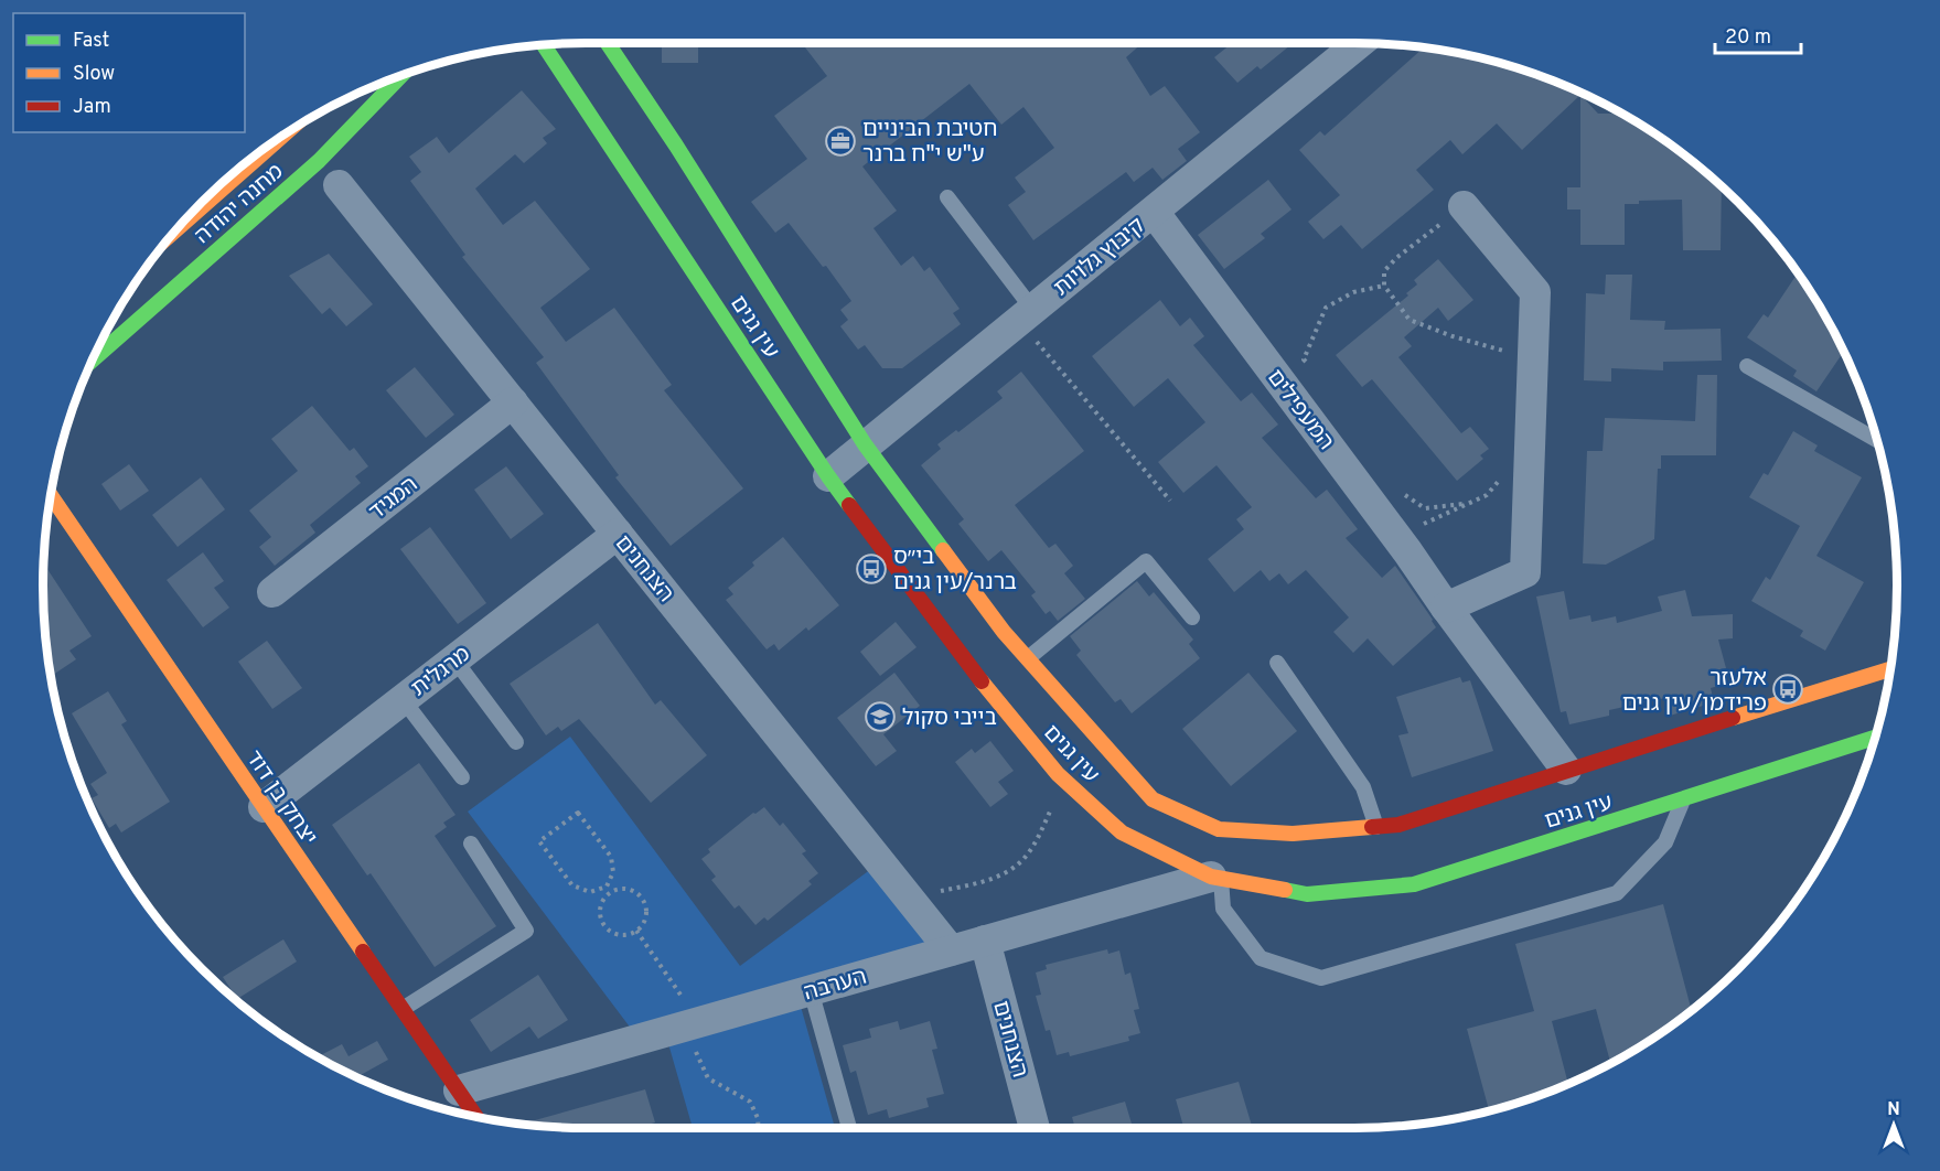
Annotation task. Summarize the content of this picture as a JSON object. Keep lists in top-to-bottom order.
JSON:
{
  "streets": {
    "main road": ["מחנה יהודה", "עין גנים", "יצחק בן דוד"],
    "street": [
      "קיבוץ גלויות",
      "המעפילים",
      "המגיד",
      "הצנחנים",
      "מרגלית",
      "הערבה"
    ]
  },
  "crossings": [
    ["קיבוץ גלויות", "עין גנים"],
    ["קיבוץ גלויות", "המעפילים"],
    ["עין גנים", "המעפילים"],
    ["עין גנים", "הערבה"],
    ["המגיד", "הצנחנים"],
    ["הצנחנים", "מרגלית"],
    ["הצנחנים", "הערבה"],
    ["מרגלית", "יצחק בן דוד"],
    ["יצחק בן דוד", "הערבה"]
  ],
  "places": {
    "office": ["חטיבת הביניים ע\"ש י\"ח ברנר"],
    "bus stop": ["בי״ס ברנר/עין גנים", "אלעזר פרידמן/עין גנים"],
    "school or university": ["בייבי סקול"]
  },
  "legend": ["Fast", "Slow", "Jam"],
  "scale_bar": "20 m",
  "north": "top"
}
